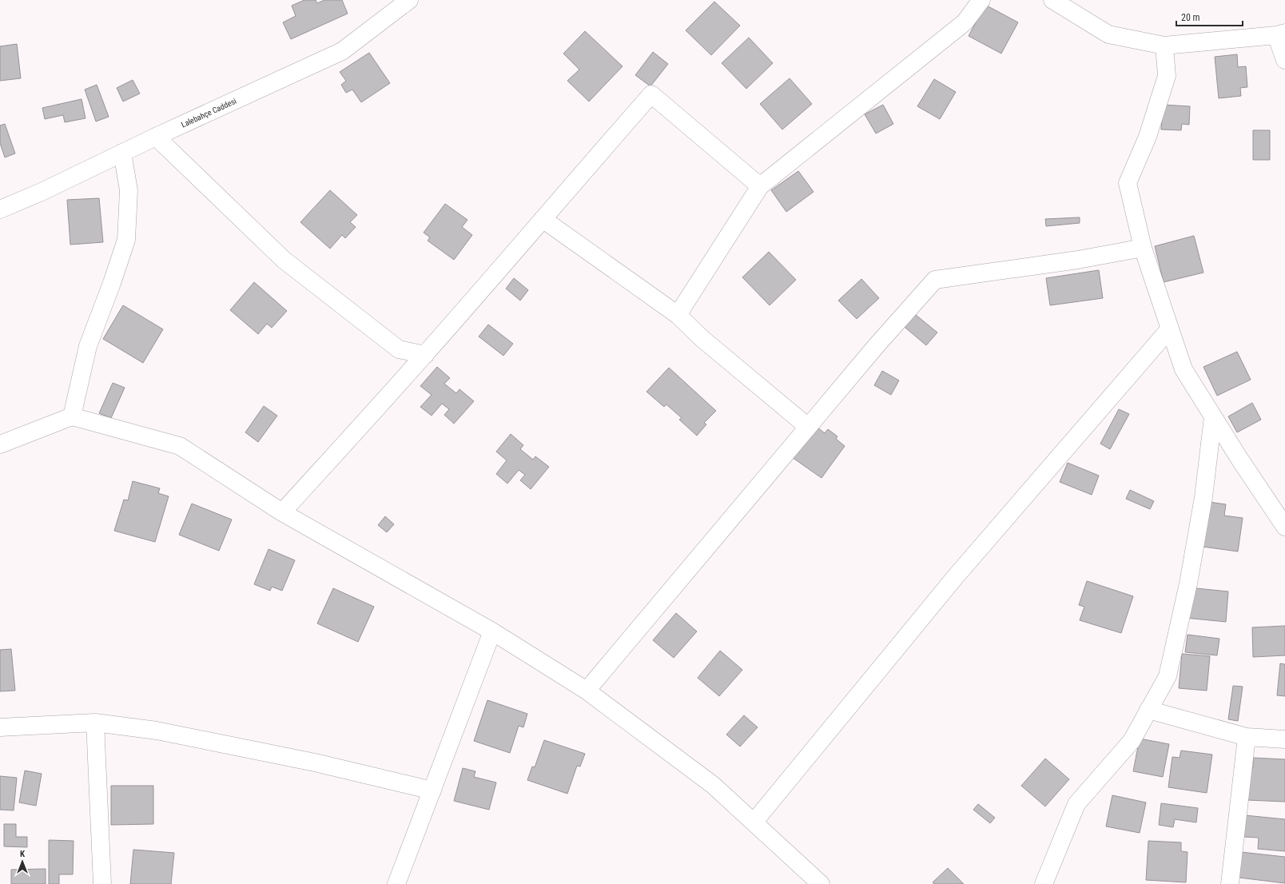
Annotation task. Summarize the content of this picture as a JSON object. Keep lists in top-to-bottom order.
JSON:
{
  "streets": {
    "street": ["Lalebahçe Caddesi"]
  },
  "scale_bar": "20 m",
  "north": "top"
}
